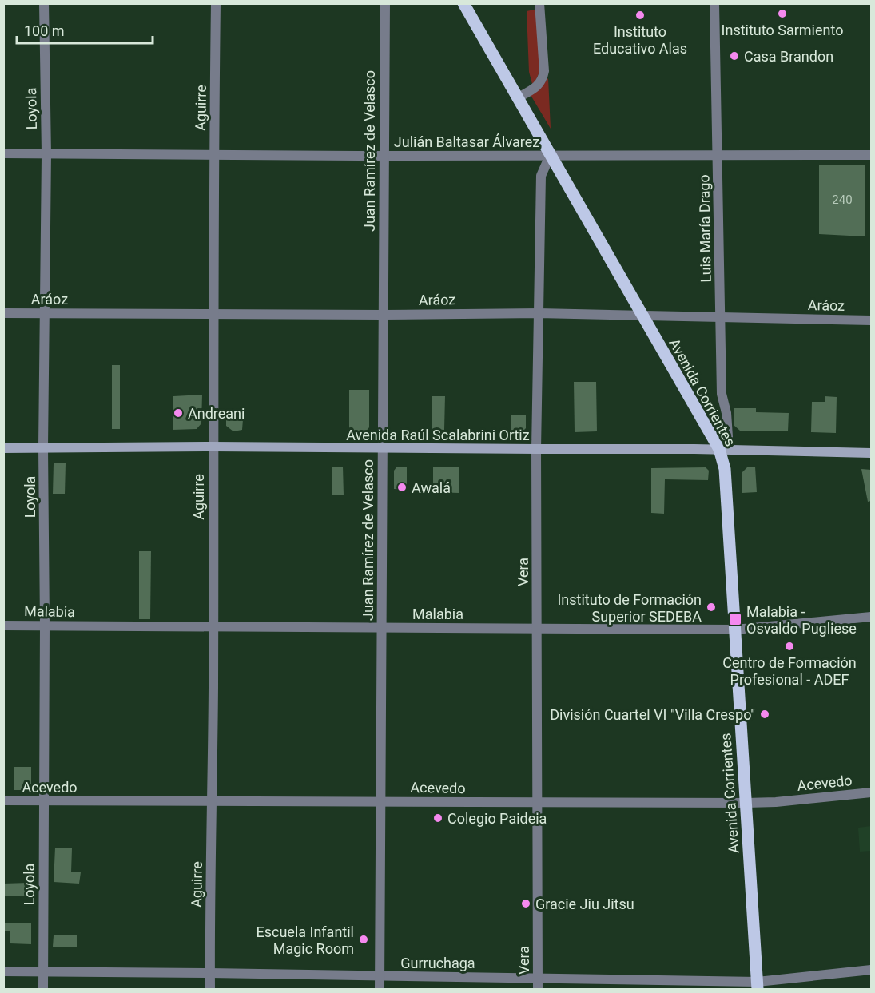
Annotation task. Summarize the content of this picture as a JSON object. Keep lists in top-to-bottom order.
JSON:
{
  "streets": {
    "main road": ["Avenida Corrientes", "Avenida Raúl Scalabrini Ortiz"],
    "street": [
      "Aguirre",
      "Loyola",
      "Julián Baltasar Álvarez",
      "Juan Ramírez de Velasco",
      "Luis María Drago",
      "Aráoz",
      "Vera",
      "Malabia",
      "Acevedo",
      "Gurruchaga"
    ]
  },
  "crossings": [
    ["Aguirre", "Julián Baltasar Álvarez"],
    ["Aguirre", "Aráoz"],
    ["Aguirre", "Avenida Raúl Scalabrini Ortiz"],
    ["Aguirre", "Malabia"],
    ["Aguirre", "Acevedo"],
    ["Aguirre", "Gurruchaga"],
    ["Loyola", "Julián Baltasar Álvarez"],
    ["Loyola", "Aráoz"],
    ["Loyola", "Avenida Raúl Scalabrini Ortiz"],
    ["Loyola", "Malabia"],
    ["Loyola", "Acevedo"],
    ["Loyola", "Gurruchaga"],
    ["Julián Baltasar Álvarez", "Juan Ramírez de Velasco"],
    ["Julián Baltasar Álvarez", "Luis María Drago"],
    ["Julián Baltasar Álvarez", "Avenida Corrientes"],
    ["Julián Baltasar Álvarez", "Vera"],
    ["Juan Ramírez de Velasco", "Aráoz"],
    ["Juan Ramírez de Velasco", "Avenida Raúl Scalabrini Ortiz"],
    ["Juan Ramírez de Velasco", "Malabia"],
    ["Juan Ramírez de Velasco", "Acevedo"],
    ["Juan Ramírez de Velasco", "Gurruchaga"],
    ["Luis María Drago", "Aráoz"],
    ["Luis María Drago", "Avenida Corrientes"],
    ["Luis María Drago", "Avenida Raúl Scalabrini Ortiz"],
    ["Aráoz", "Avenida Corrientes"],
    ["Aráoz", "Vera"],
    ["Avenida Corrientes", "Avenida Raúl Scalabrini Ortiz"],
    ["Avenida Corrientes", "Vera"],
    ["Avenida Corrientes", "Malabia"],
    ["Avenida Corrientes", "Acevedo"],
    ["Avenida Corrientes", "Gurruchaga"],
    ["Avenida Raúl Scalabrini Ortiz", "Vera"],
    ["Vera", "Malabia"],
    ["Vera", "Acevedo"],
    ["Vera", "Gurruchaga"]
  ],
  "places": {
    "other": [
      "Instituto Sarmiento",
      "Instituto Educativo Alas",
      "Casa Brandon",
      "Andreani",
      "Awalá",
      "Instituto de Formación Superior SEDEBA",
      "Centro de Formación Profesional - ADEF",
      "División Cuartel VI \"Villa Crespo\"",
      "Colegio Paideia",
      "Gracie Jiu Jitsu",
      "Escuela Infantil Magic Room"
    ],
    "transit": ["Malabia - Osvaldo Pugliese"]
  },
  "house_numbers": ["240"],
  "scale_bar": "100 m"
}
